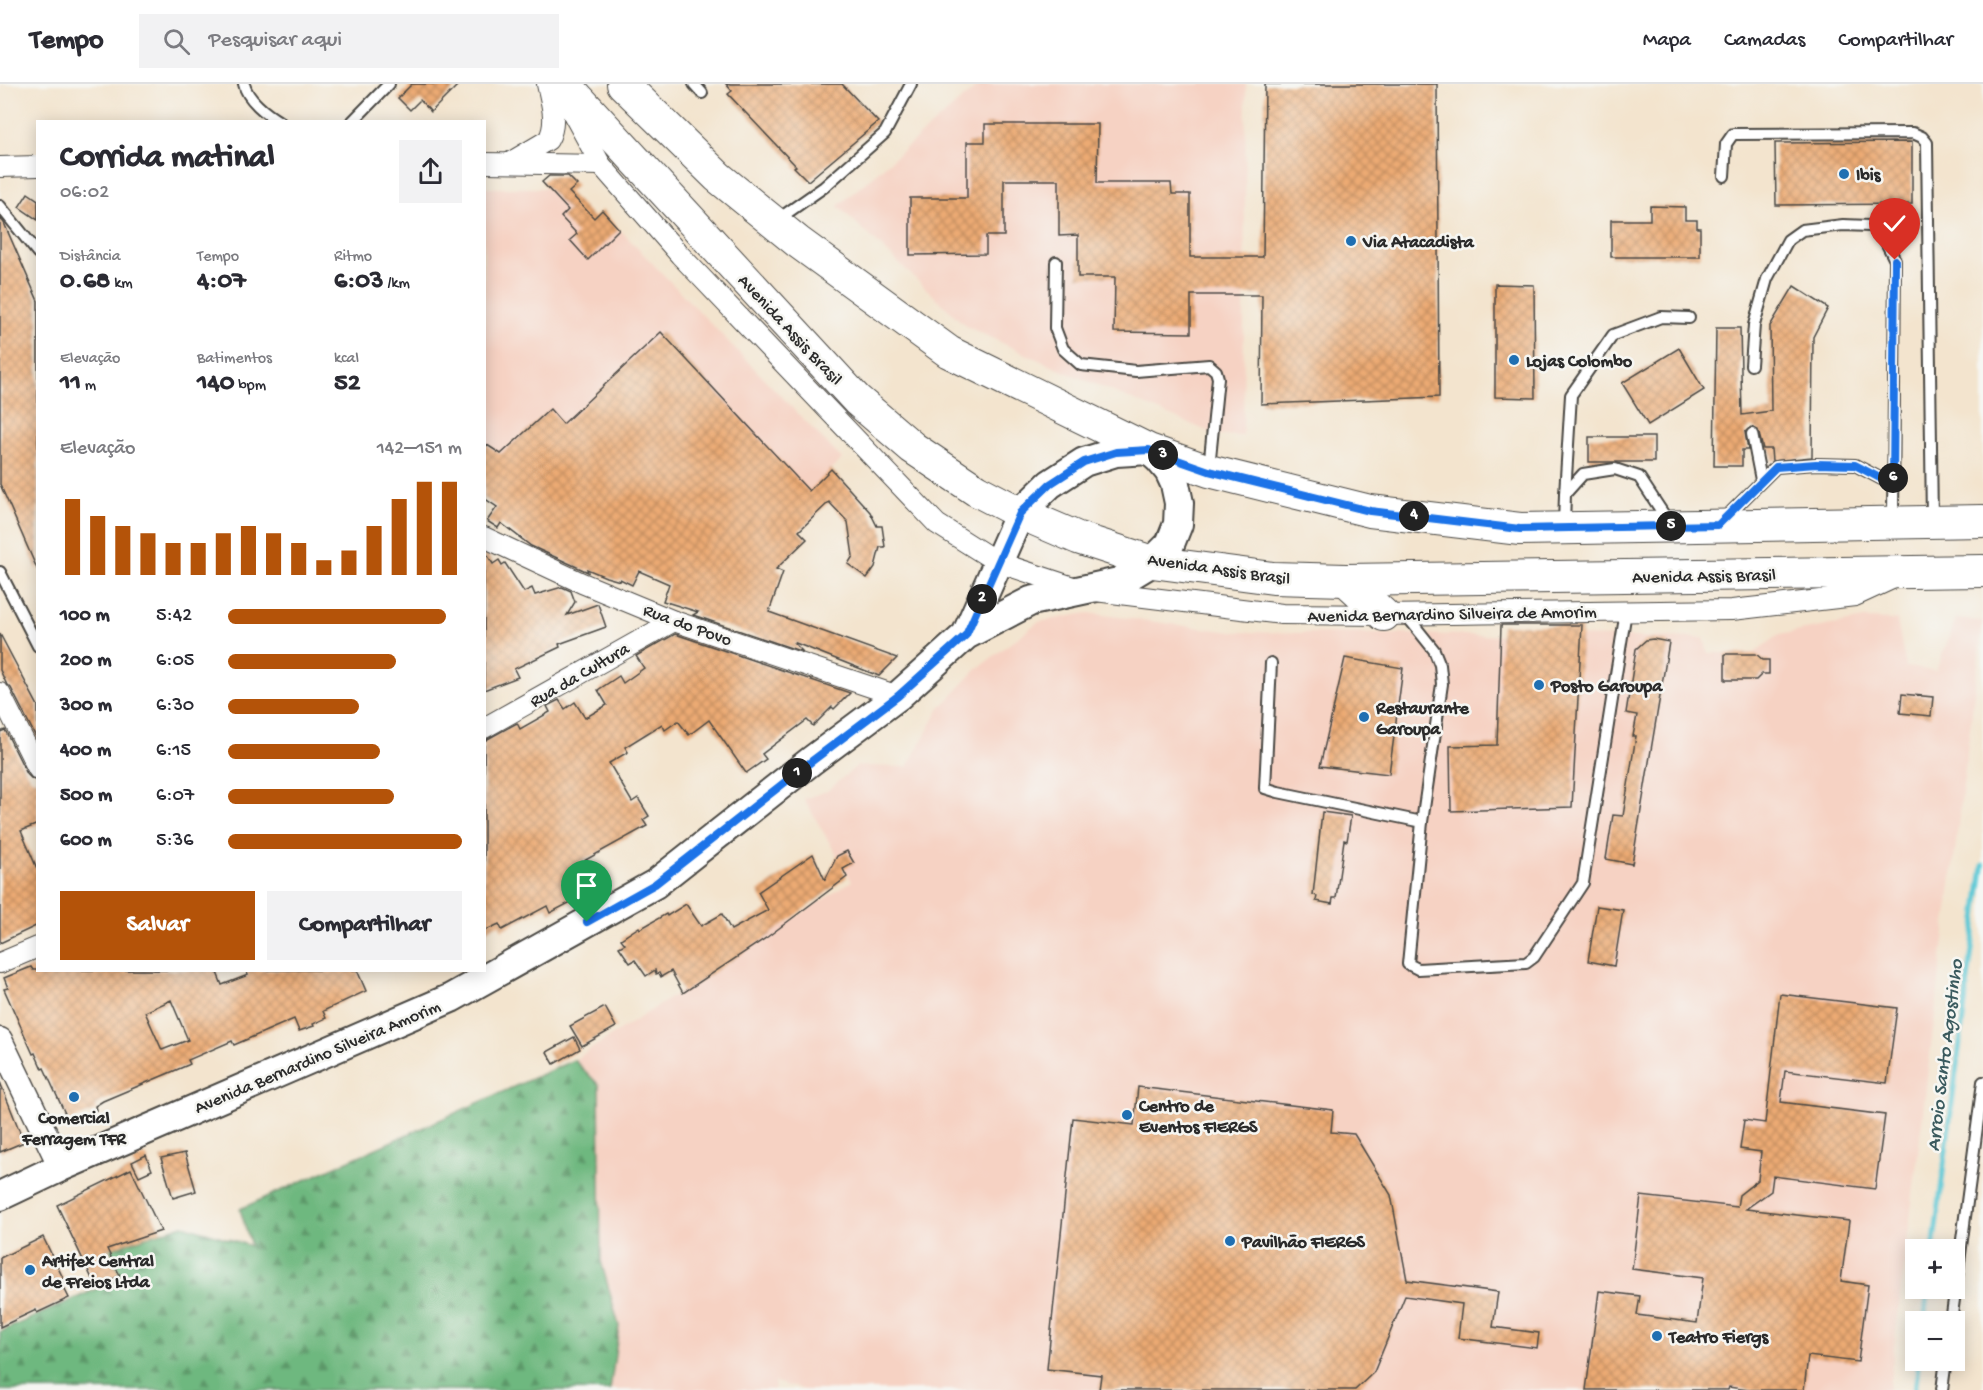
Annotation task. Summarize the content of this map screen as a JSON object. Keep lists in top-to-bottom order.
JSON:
{
  "streets": {
    "main road": ["Avenida Assis Brasil", "Avenida Bernardino Silveira Amorim"],
    "street": ["Avenida Bernardino Silveira de Amorim", "Rua do Povo", "Rua da Cultura"]
  },
  "crossings": [
    ["Avenida Assis Brasil", "Avenida Bernardino Silveira de Amorim"],
    ["Avenida Assis Brasil", "Avenida Bernardino Silveira Amorim"],
    ["Avenida Bernardino Silveira de Amorim", "Avenida Bernardino Silveira Amorim"],
    ["Rua do Povo", "Rua da Cultura"],
    ["Rua do Povo", "Avenida Bernardino Silveira Amorim"]
  ],
  "water": ["Arroio Santo Agostinho"],
  "places": [
    "Ibis",
    "Via Atacadista",
    "Lojas Colombo",
    "Posto Garoupa",
    "Restaurante Garoupa",
    "Comercial Ferragem TFR",
    "Centro de Eventos FIERGS",
    "Pavilhão FIERGS",
    "Artifex Central de Freios Ltda",
    "Teatro Fiergs"
  ],
  "page": {
    "header": "Tempo",
    "search": "Pesquisar aqui",
    "nav": ["Mapa", "Camadas", "Compartilhar"],
    "heading": ["Corrida matinal", "06:02"],
    "stats": [
      ["Distância", "0.68 km"],
      ["Tempo", "4:07"],
      ["Ritmo", "6:03 /km"],
      ["Elevação", "11 m"],
      ["Batimentos", "140 bpm"],
      ["kcal", "52"]
    ],
    "chart": ["Elevação", "142–151 m"],
    "pins": [
      "3",
      "6",
      "4",
      "5",
      "2",
      "1"
    ],
    "list": [
      {
        "name": "100 m",
        "note": "5:42"
      },
      {
        "name": "200 m",
        "note": "6:05"
      },
      {
        "name": "300 m",
        "note": "6:30"
      },
      {
        "name": "400 m",
        "note": "6:15"
      },
      {
        "name": "500 m",
        "note": "6:07"
      },
      {
        "name": "600 m",
        "note": "5:36"
      }
    ],
    "buttons": ["Salvar", "Compartilhar"],
    "map_buttons": ["+", "−"]
  }
}
